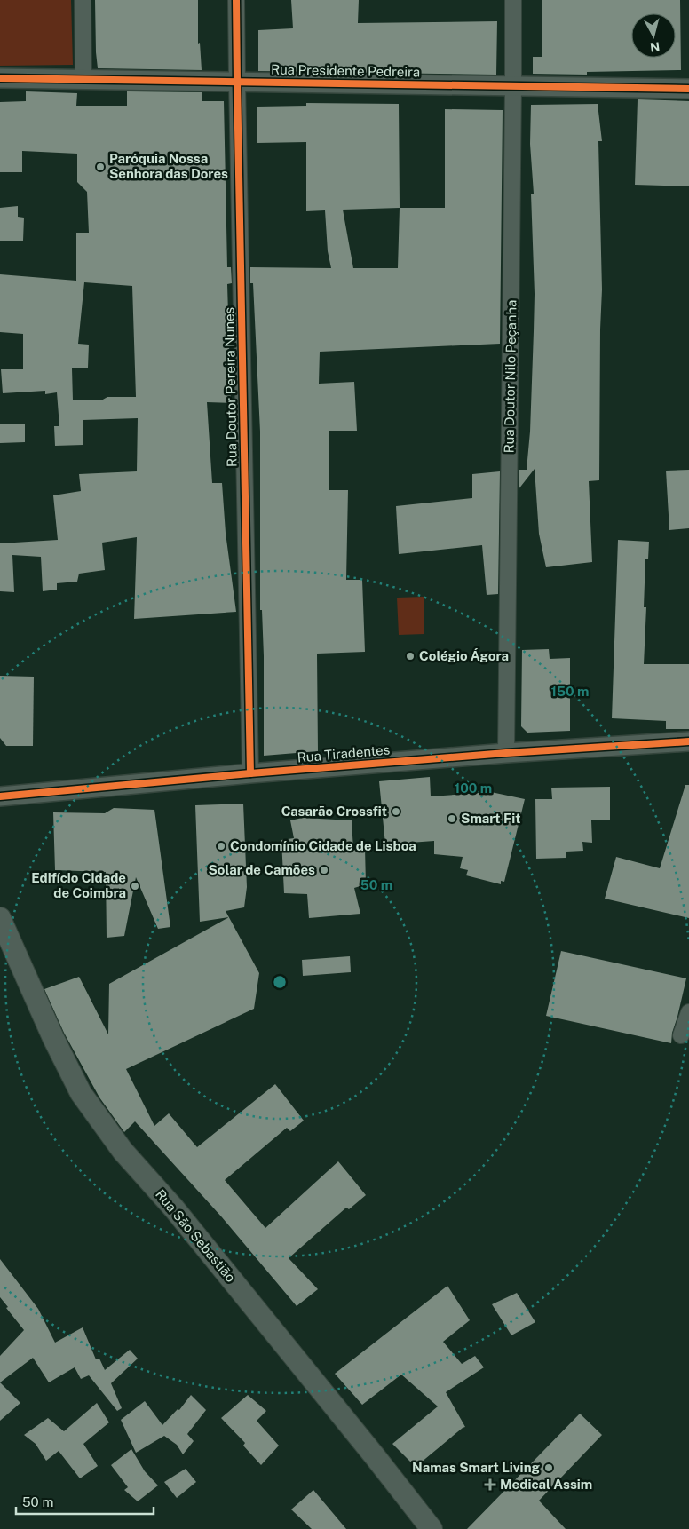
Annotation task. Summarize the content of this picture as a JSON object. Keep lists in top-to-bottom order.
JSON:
{
  "streets": {
    "main road": ["Rua São Sebastião"],
    "street": [
      "Rua Presidente Pedreira",
      "Rua Doutor Nilo Peçanha",
      "Rua Doutor Pereira Nunes",
      "Rua Tiradentes"
    ]
  },
  "crossings": [
    ["Rua Presidente Pedreira", "Rua Doutor Nilo Peçanha"],
    ["Rua Presidente Pedreira", "Rua Doutor Pereira Nunes"],
    ["Rua Doutor Nilo Peçanha", "Rua Tiradentes"],
    ["Rua Doutor Pereira Nunes", "Rua Tiradentes"]
  ],
  "places": {
    "other": [
      "Paróquia Nossa Senhora das Dores",
      "Colégio Ágora",
      "Casarão Crossfit",
      "Smart Fit",
      "Condomínio Cidade de Lisboa",
      "Solar de Camões",
      "Edifício Cidade de Coimbra",
      "Namas Smart Living"
    ],
    "health": ["Medical Assim"]
  },
  "scale_bar": "50 m",
  "north": "bottom",
  "rings": ["150 m", "100 m", "50 m"]
}
